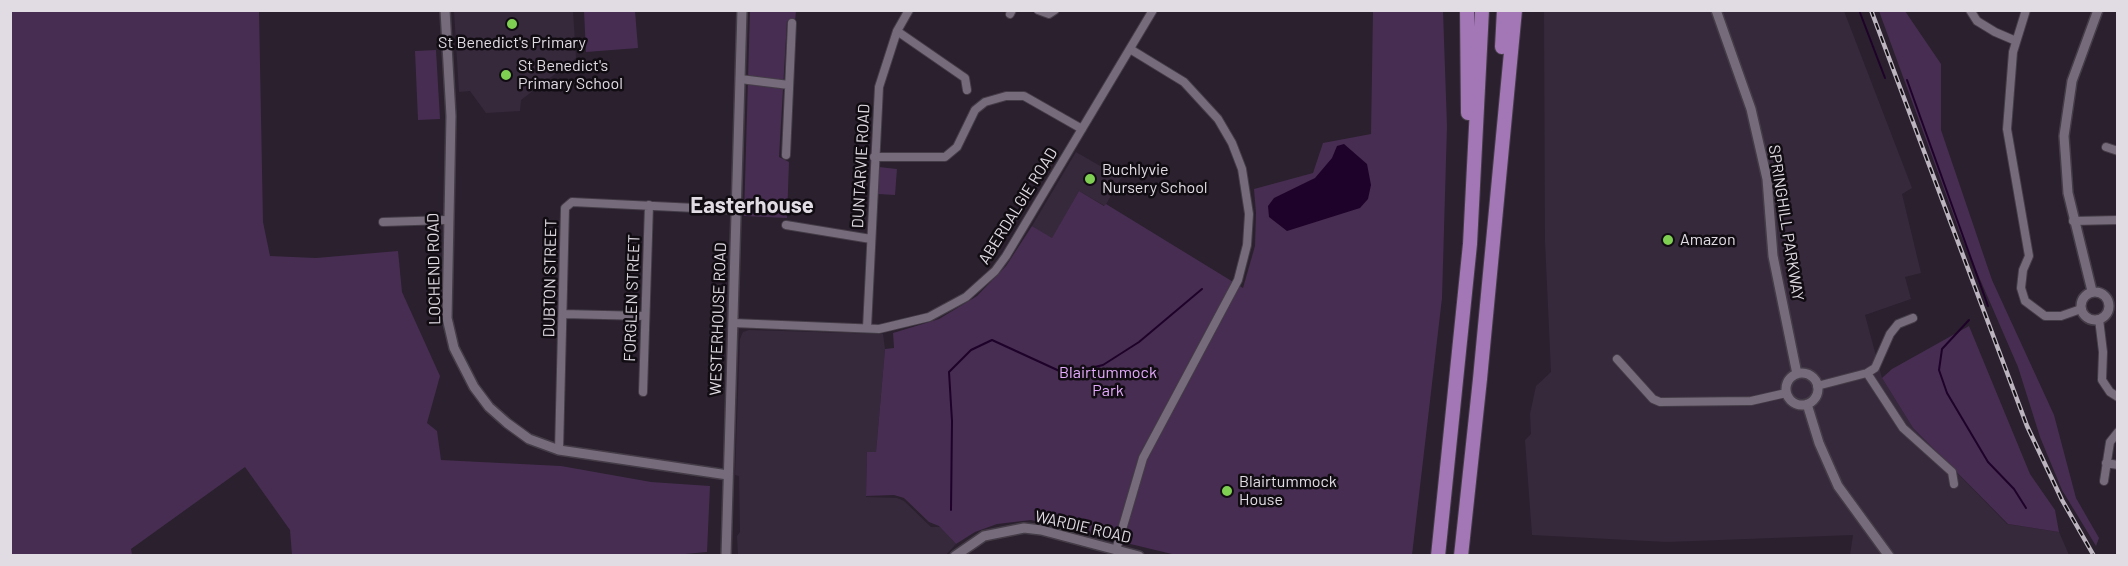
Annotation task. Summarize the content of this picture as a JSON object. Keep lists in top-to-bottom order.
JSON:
{
  "streets": {
    "street": [
      "DUNTARVIE ROAD",
      "ABERDALGIE ROAD",
      "SPRINGHILL PARKWAY",
      "LOCHEND ROAD",
      "DUBTON STREET",
      "FORGLEN STREET",
      "WESTERHOUSE ROAD",
      "WARDIE ROAD"
    ]
  },
  "crossings": [
    ["DUNTARVIE ROAD", "ABERDALGIE ROAD"],
    ["ABERDALGIE ROAD", "WESTERHOUSE ROAD"],
    ["LOCHEND ROAD", "DUBTON STREET"],
    ["LOCHEND ROAD", "WESTERHOUSE ROAD"],
    ["DUBTON STREET", "FORGLEN STREET"],
    ["DUBTON STREET", "WESTERHOUSE ROAD"]
  ],
  "districts": ["Easterhouse"],
  "parks": ["Blairtummock Park"],
  "places": [
    "St Benedict's Primary",
    "St Benedict's Primary School",
    "Buchlyvie Nursery School",
    "Amazon",
    "Blairtummock House"
  ]
}
